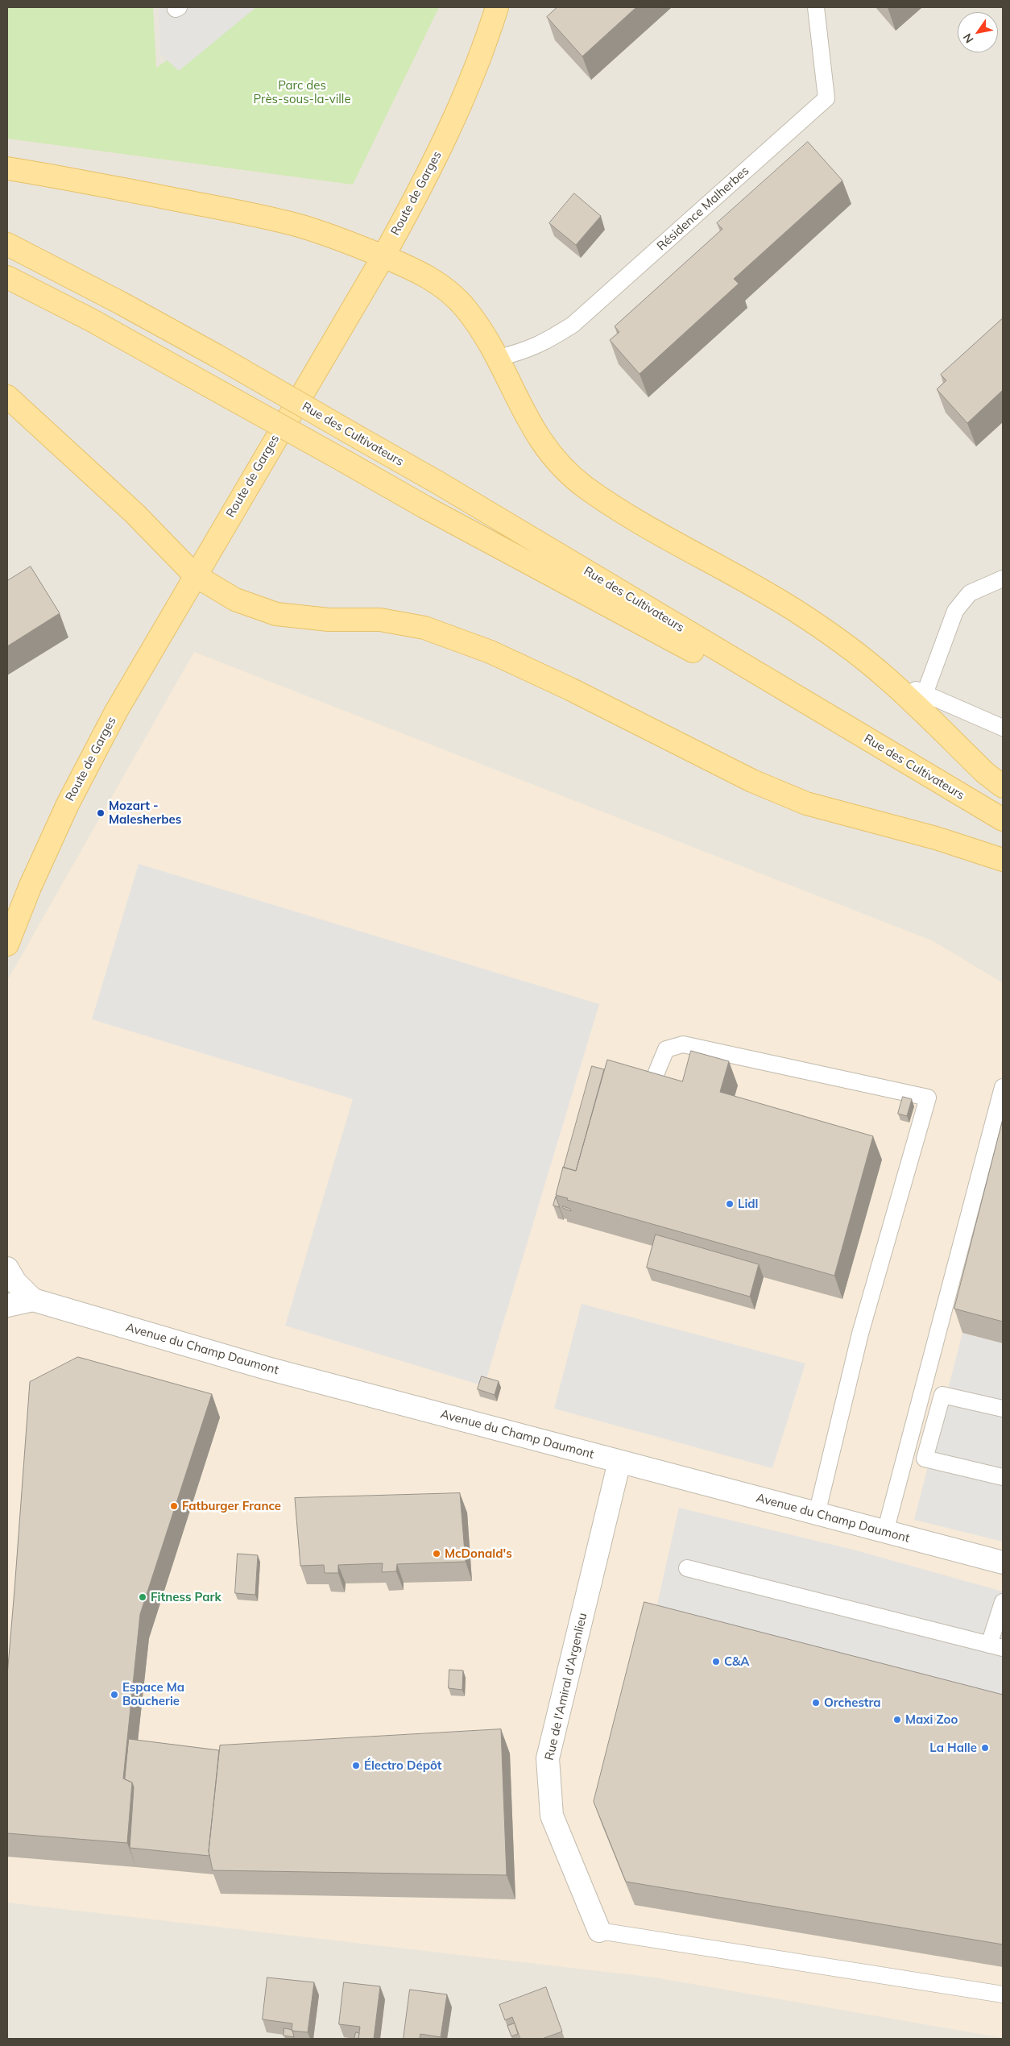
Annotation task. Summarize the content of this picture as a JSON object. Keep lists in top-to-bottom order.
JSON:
{
  "streets": {
    "main road": ["Route de Garges", "Rue des Cultivateurs"],
    "street": ["Avenue du Champ Daumont", "Rue de l'Amiral d'Argenlieu"],
    "lane": ["Résidence Malherbes"]
  },
  "crossings": [
    ["Avenue du Champ Daumont", "Rue de l'Amiral d'Argenlieu"]
  ],
  "parks": ["Parc des Près-sous-la-ville"],
  "places": [
    "Mozart - Malesherbes",
    "Lidl",
    "Fatburger France",
    "McDonald's",
    "Fitness Park",
    "C&A",
    "Espace Ma Boucherie",
    "Orchestra",
    "Maxi Zoo",
    "La Halle",
    "Électro Dépôt"
  ],
  "north": "bottom left"
}
